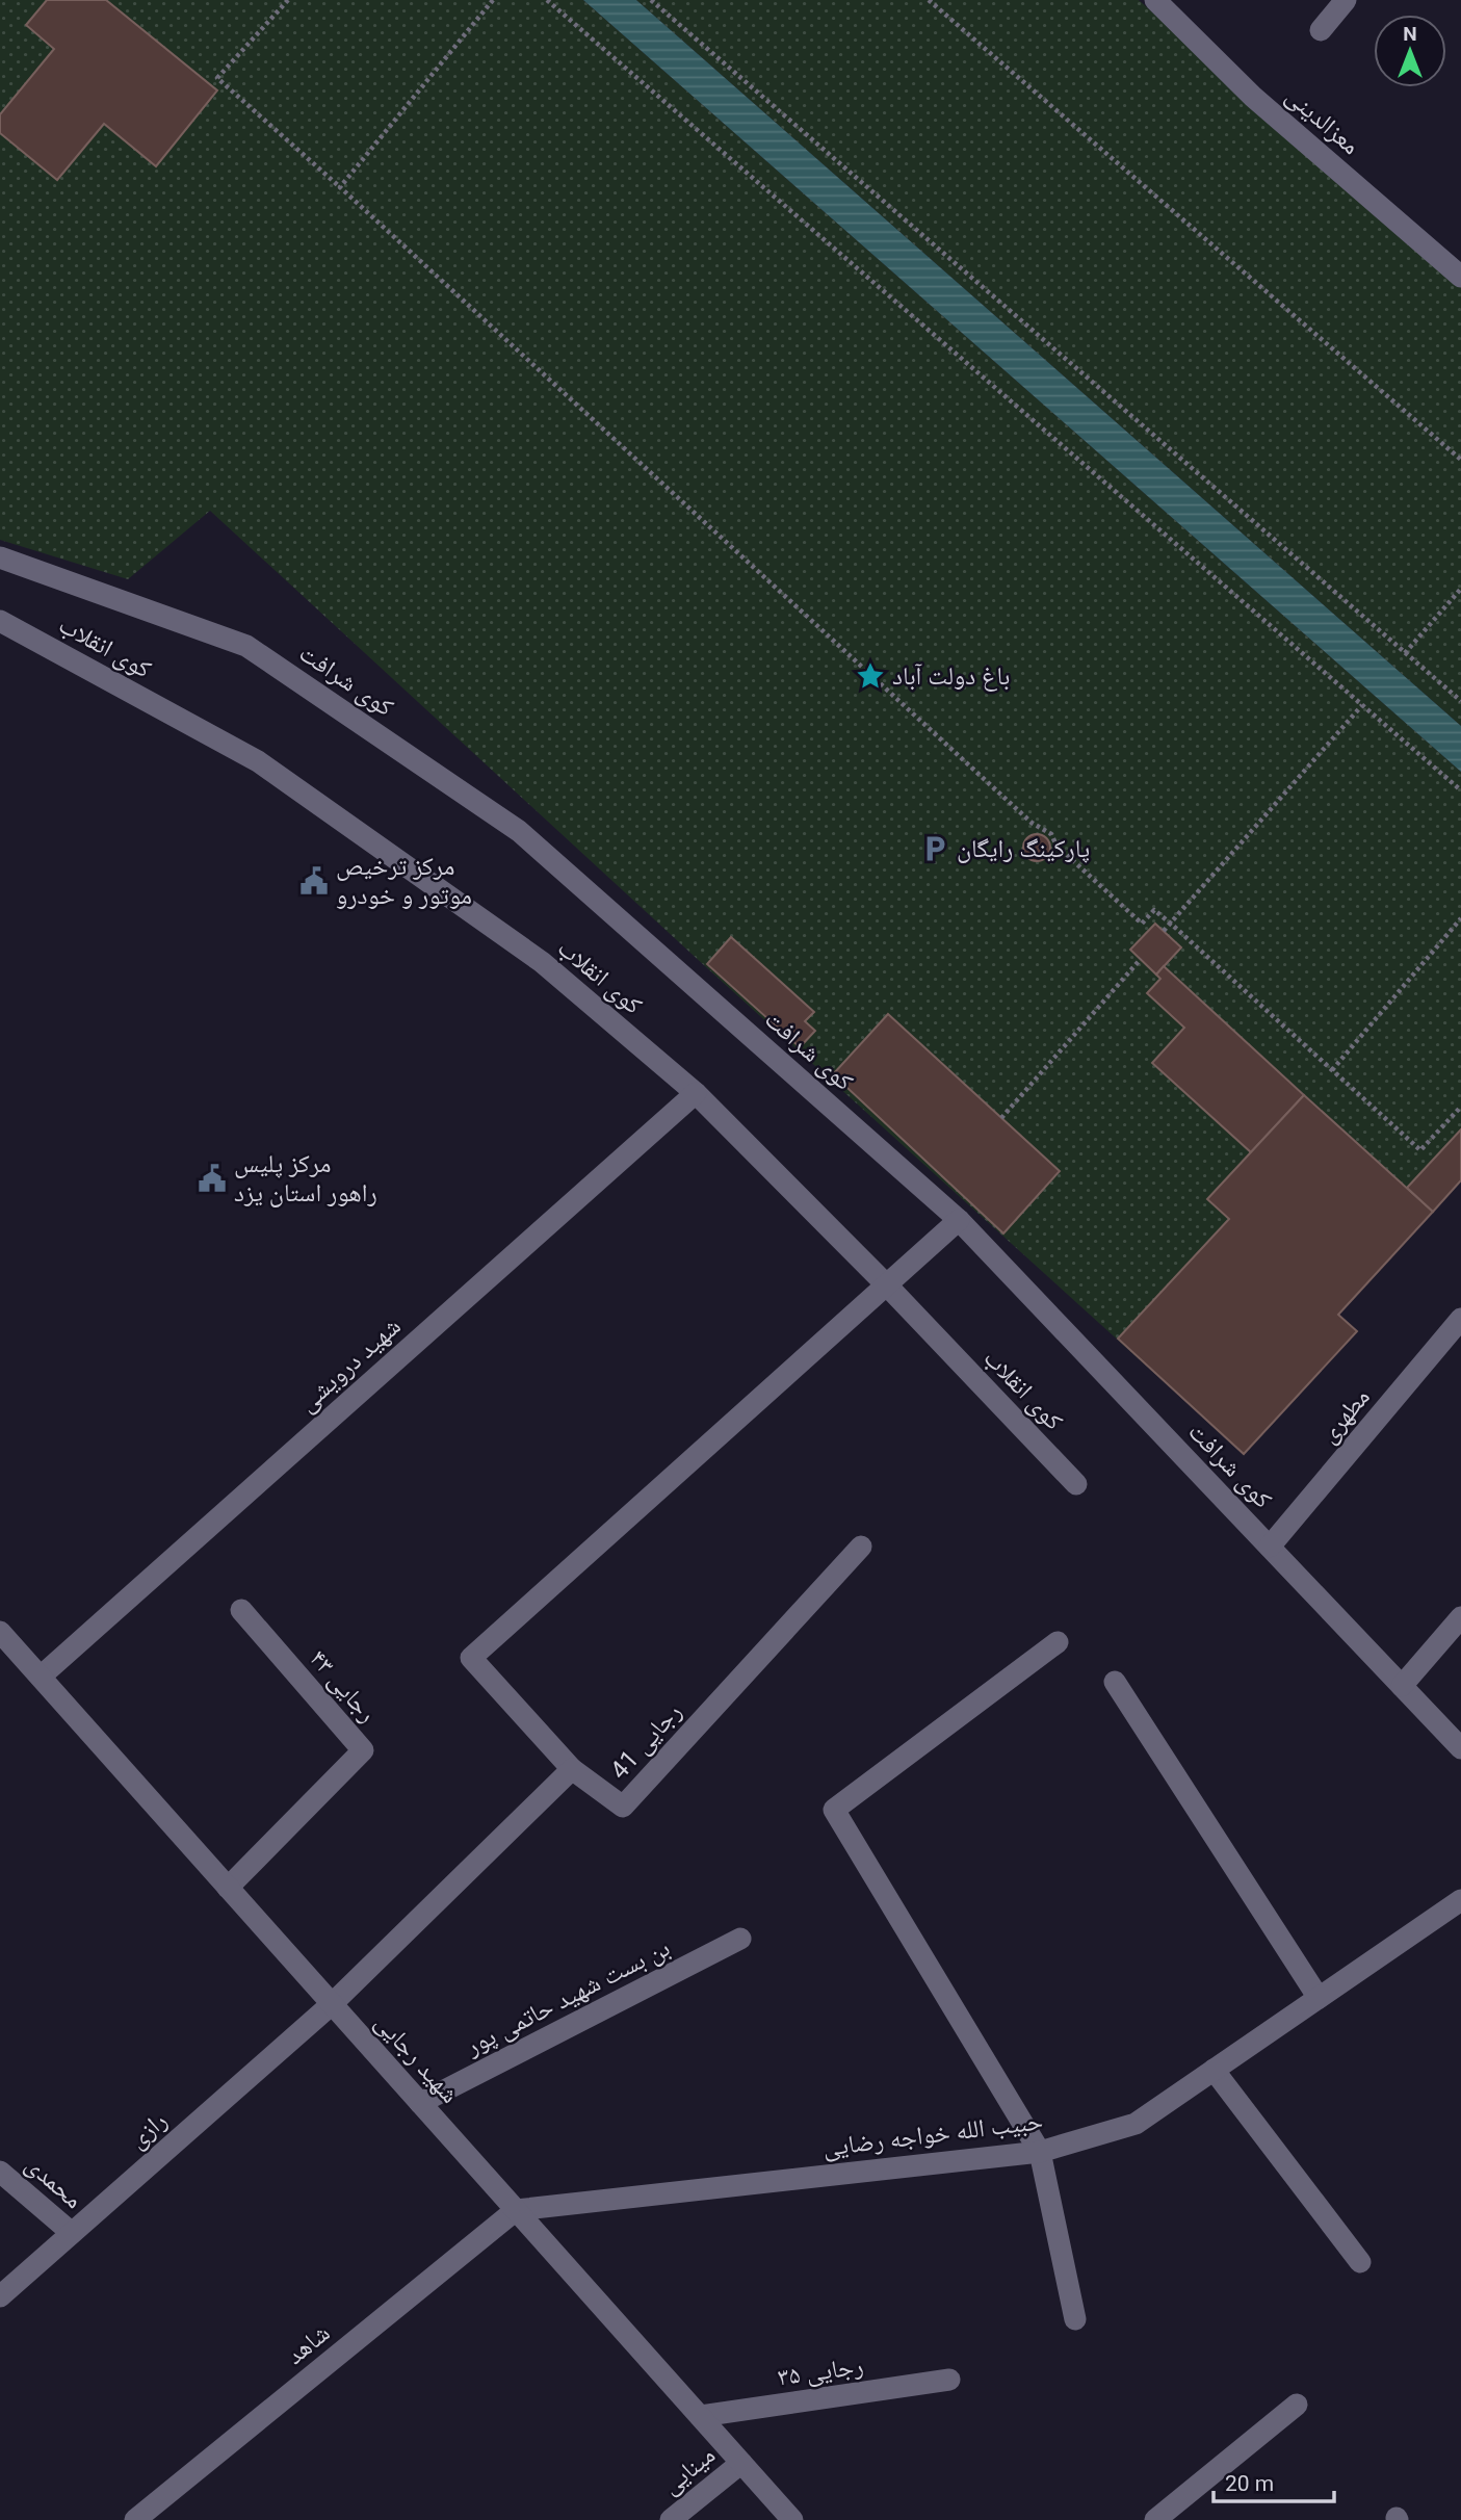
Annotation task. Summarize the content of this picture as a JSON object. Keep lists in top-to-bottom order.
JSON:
{
  "streets": {
    "street": [
      "معزالدینی",
      "کوی انقلاب",
      "کوی شرافت",
      "شهید درویشی",
      "مطهری",
      "رجایی ۴۳",
      "رجایی 41",
      "بن بست شهید حاتمی پور",
      "شهید رجایی",
      "رازی",
      "حبیب الله خواجه رضایی",
      "محمدی",
      "شاهد",
      "رجایی ۳۵",
      "مینایی"
    ]
  },
  "crossings": [
    ["کوی انقلاب", "شهید درویشی"],
    ["کوی شرافت", "مطهری"],
    ["شهید درویشی", "شهید رجایی"],
    ["رجایی ۴۳", "شهید رجایی"],
    ["رجایی 41", "شهید رجایی"],
    ["رجایی 41", "رازی"],
    ["بن بست شهید حاتمی پور", "شهید رجایی"],
    ["شهید رجایی", "رازی"],
    ["شهید رجایی", "حبیب الله خواجه رضایی"],
    ["شهید رجایی", "شاهد"],
    ["شهید رجایی", "رجایی ۳۵"],
    ["شهید رجایی", "مینایی"],
    ["رازی", "محمدی"],
    ["حبیب الله خواجه رضایی", "شاهد"]
  ],
  "places": {
    "place": ["باغ دولت آباد"],
    "parking": ["پارکینگ رایگان"],
    "public building": ["مرکز ترخیص موتور و خودرو", "مرکز پلیس راهور استان یزد"]
  },
  "scale_bar": "20 m",
  "north": "top"
}
